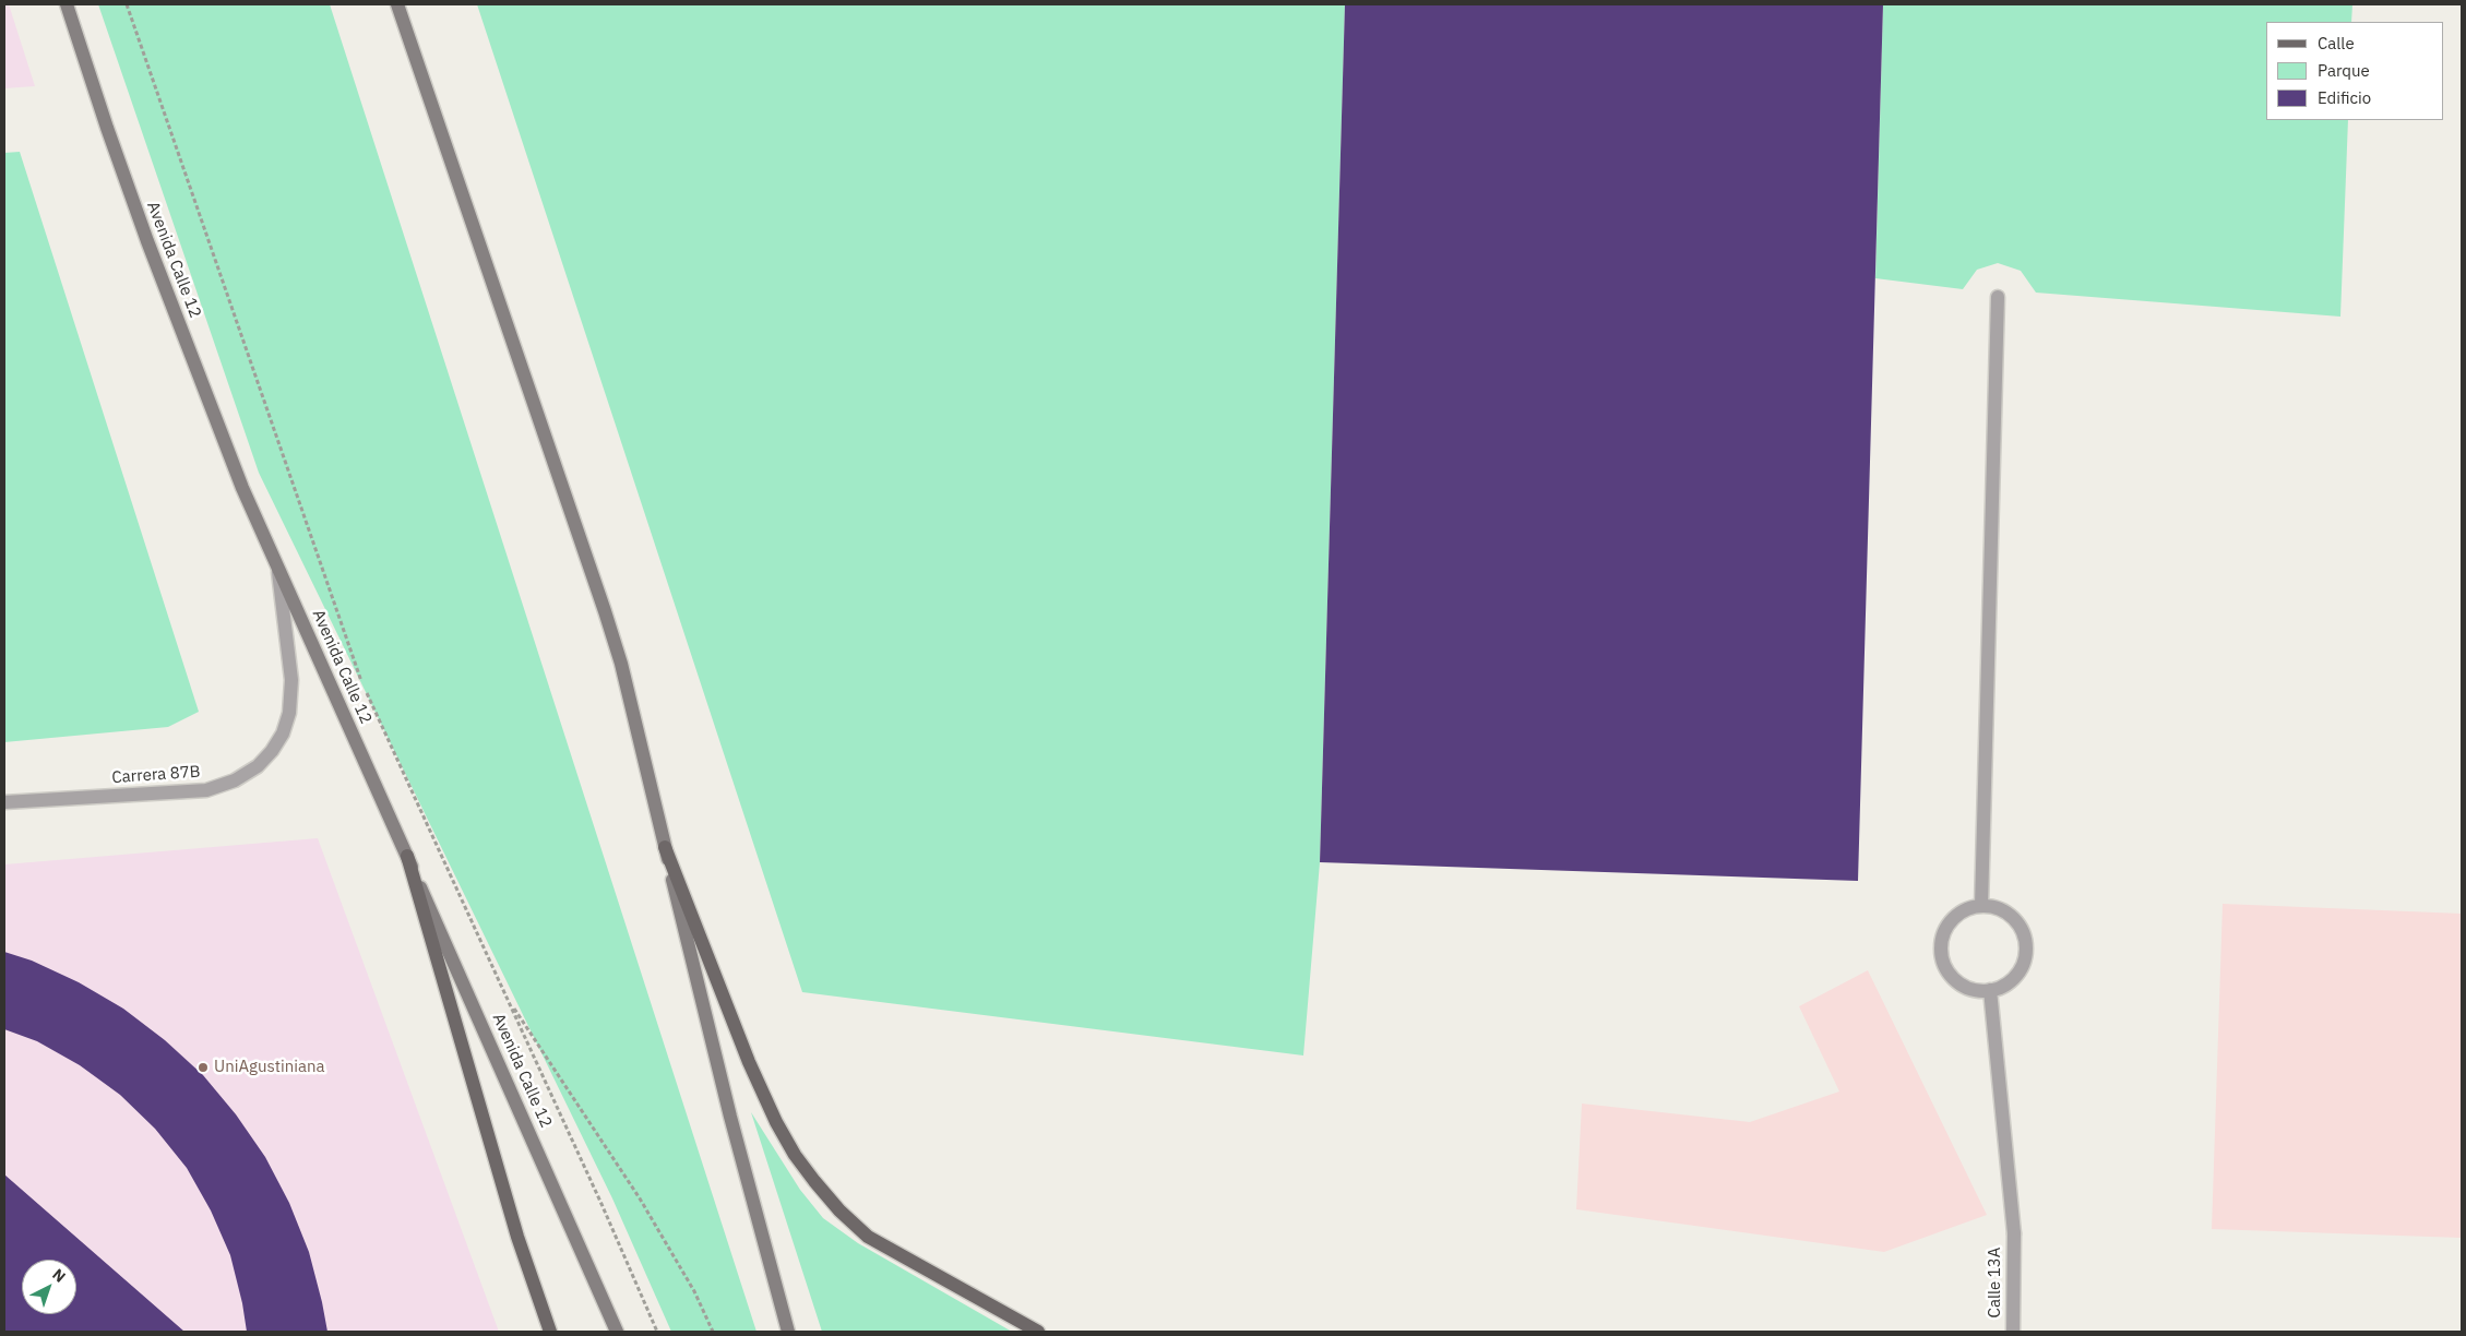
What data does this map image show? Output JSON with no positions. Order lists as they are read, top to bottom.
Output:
{
  "streets": {
    "main road": ["Avenida Calle 12"],
    "street": ["Carrera 87B", "Calle 13A"]
  },
  "crossings": [
    ["Avenida Calle 12", "Carrera 87B"]
  ],
  "places": ["UniAgustiniana"],
  "legend": ["Calle", "Parque", "Edificio"],
  "north": "top right"
}
